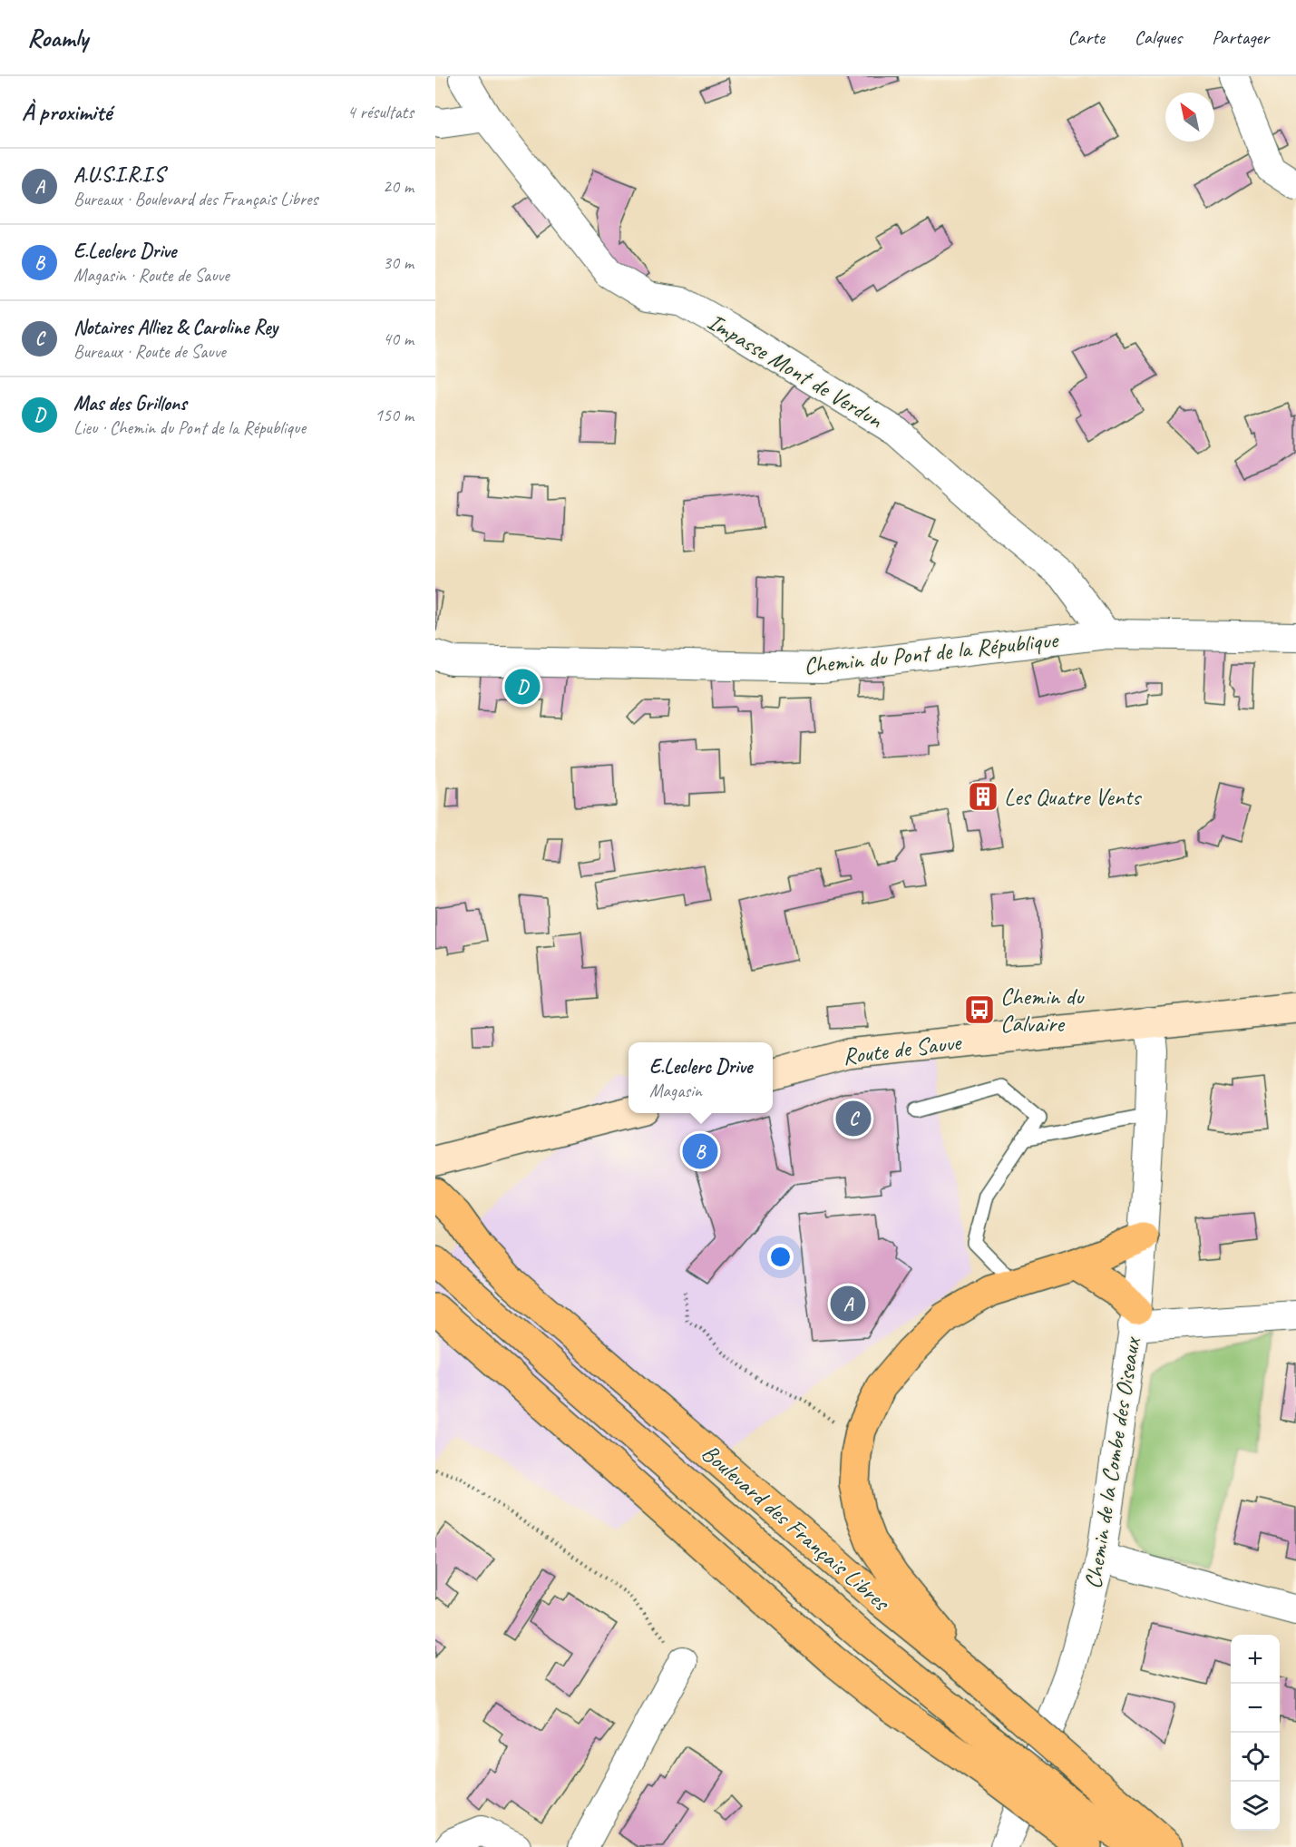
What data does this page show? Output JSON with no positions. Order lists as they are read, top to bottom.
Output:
{
  "streets": {
    "main road": ["Route de Sauve", "Boulevard des Français Libres"],
    "street": ["Impasse Mont de Verdun", "Chemin du Pont de la République", "Chemin de la Combe des Oiseaux"]
  },
  "crossings": [
    ["Impasse Mont de Verdun", "Chemin du Pont de la République"],
    ["Route de Sauve", "Chemin de la Combe des Oiseaux"]
  ],
  "places": {
    "building": ["Les Quatre Vents"],
    "bus stop": ["Chemin du Calvaire"]
  },
  "north": "top left",
  "page": {
    "header": "Roamly",
    "nav": ["Carte", "Calques", "Partager"],
    "heading": ["À proximité", "4 résultats"],
    "list": [
      {
        "mark": "A",
        "name": "A.U.S.I.R.I.S",
        "note": "Bureaux · Boulevard des Français Libres",
        "value": "20 m"
      },
      {
        "mark": "B",
        "name": "E.Leclerc Drive",
        "note": "Magasin · Route de Sauve",
        "value": "30 m"
      },
      {
        "mark": "C",
        "name": "Notaires Alliez & Caroline Rey",
        "note": "Bureaux · Route de Sauve",
        "value": "40 m"
      },
      {
        "mark": "D",
        "name": "Mas des Grillons",
        "note": "Lieu · Chemin du Pont de la République",
        "value": "150 m"
      }
    ],
    "pins": [
      "D",
      "C",
      "B",
      "A"
    ],
    "popup": ["E.Leclerc Drive", "Magasin"],
    "map_buttons": ["+", "−"]
  }
}
